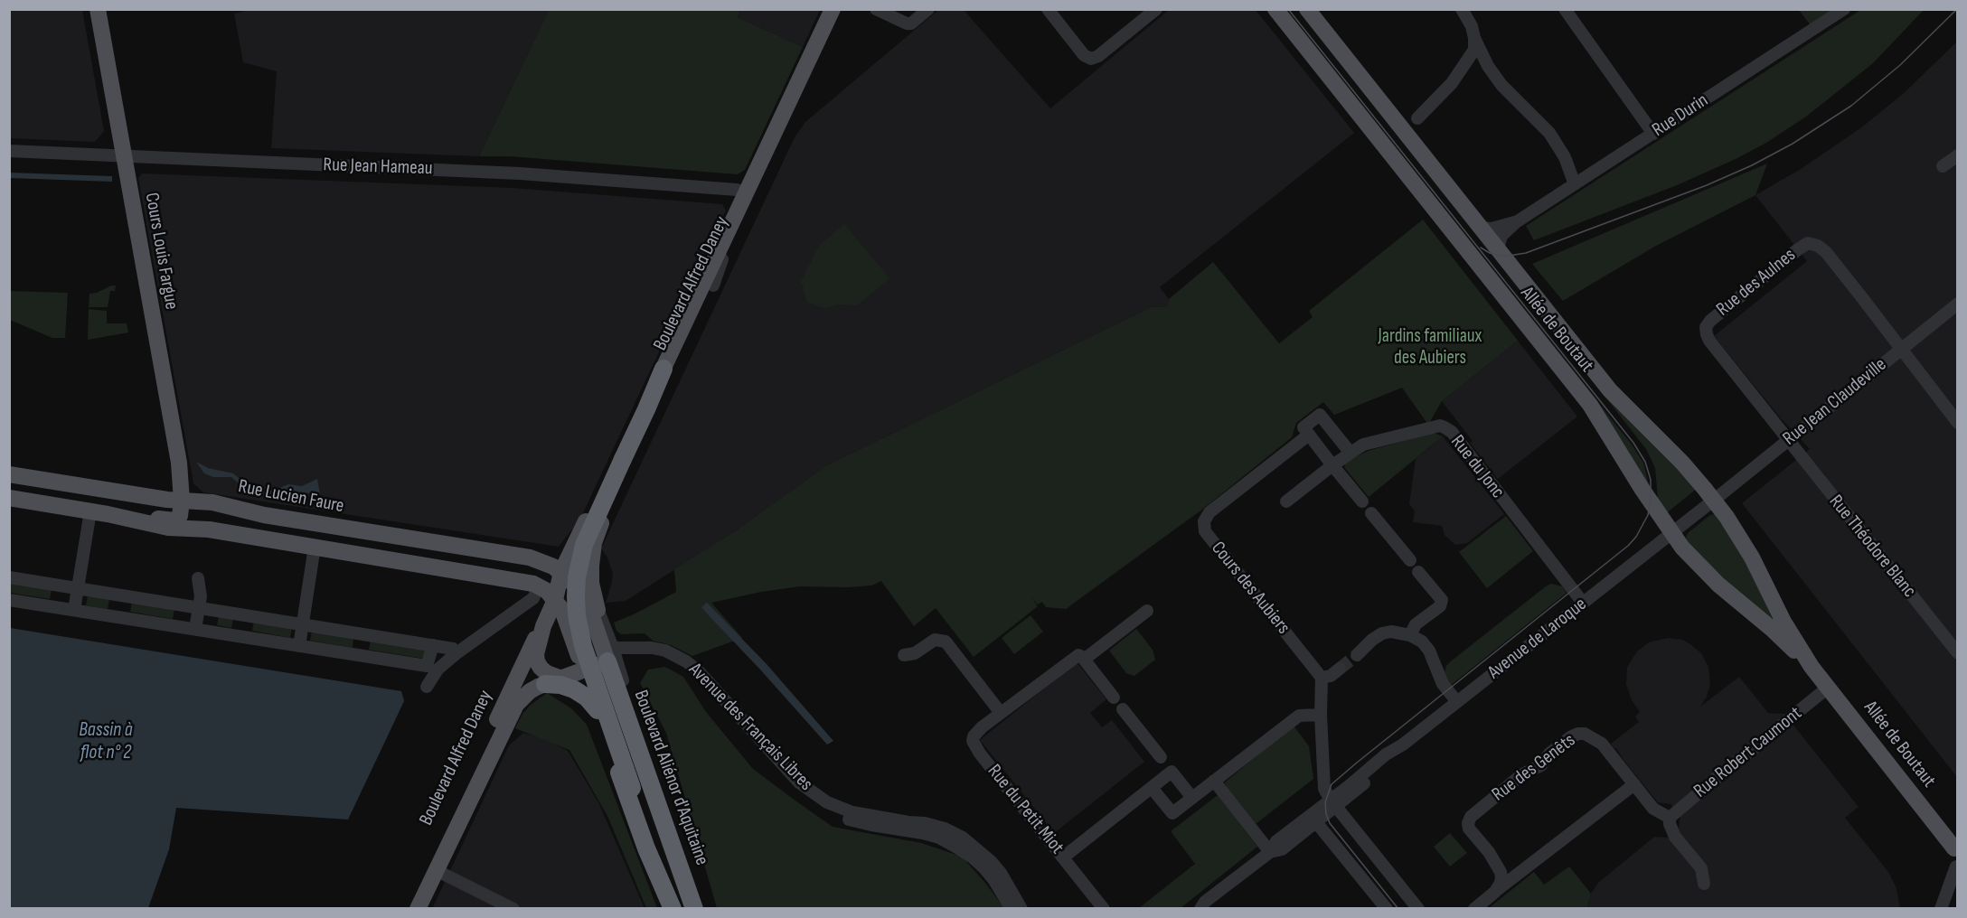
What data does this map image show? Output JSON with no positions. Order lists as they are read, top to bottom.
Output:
{
  "streets": {
    "highway": ["Boulevard Aliénor d'Aquitaine"],
    "main road": [
      "Cours Louis Fargue",
      "Boulevard Alfred Daney",
      "Allée de Boutaut",
      "Rue Lucien Faure"
    ],
    "street": [
      "Rue Durin",
      "Rue Jean Hameau",
      "Rue des Aulnes",
      "Rue Jean Claudeville",
      "Rue du Jonc",
      "Rue Théodore Blanc",
      "Cours des Aubiers",
      "Avenue de Laroque",
      "Avenue des Français Libres",
      "Rue Robert Caumont",
      "Rue des Genêts",
      "Rue du Petit Miot"
    ]
  },
  "crossings": [
    ["Rue Durin", "Allée de Boutaut"],
    ["Rue Jean Hameau", "Cours Louis Fargue"],
    ["Rue Jean Hameau", "Boulevard Alfred Daney"],
    ["Cours Louis Fargue", "Rue Lucien Faure"],
    ["Rue des Aulnes", "Rue Jean Claudeville"],
    ["Rue des Aulnes", "Rue Théodore Blanc"],
    ["Boulevard Alfred Daney", "Rue Lucien Faure"],
    ["Boulevard Alfred Daney", "Avenue des Français Libres"],
    ["Boulevard Alfred Daney", "Boulevard Aliénor d'Aquitaine"],
    ["Allée de Boutaut", "Rue Jean Claudeville"],
    ["Allée de Boutaut", "Avenue de Laroque"],
    ["Allée de Boutaut", "Rue Robert Caumont"],
    ["Rue Jean Claudeville", "Rue Théodore Blanc"],
    ["Rue Jean Claudeville", "Avenue de Laroque"],
    ["Rue du Jonc", "Avenue de Laroque"],
    ["Rue Lucien Faure", "Avenue des Français Libres"],
    ["Rue Lucien Faure", "Boulevard Aliénor d'Aquitaine"],
    ["Avenue des Français Libres", "Boulevard Aliénor d'Aquitaine"],
    ["Rue Robert Caumont", "Rue des Genêts"]
  ],
  "water": ["Bassin à flot n° 2"],
  "parks": ["Jardins familiaux des Aubiers"]
}
